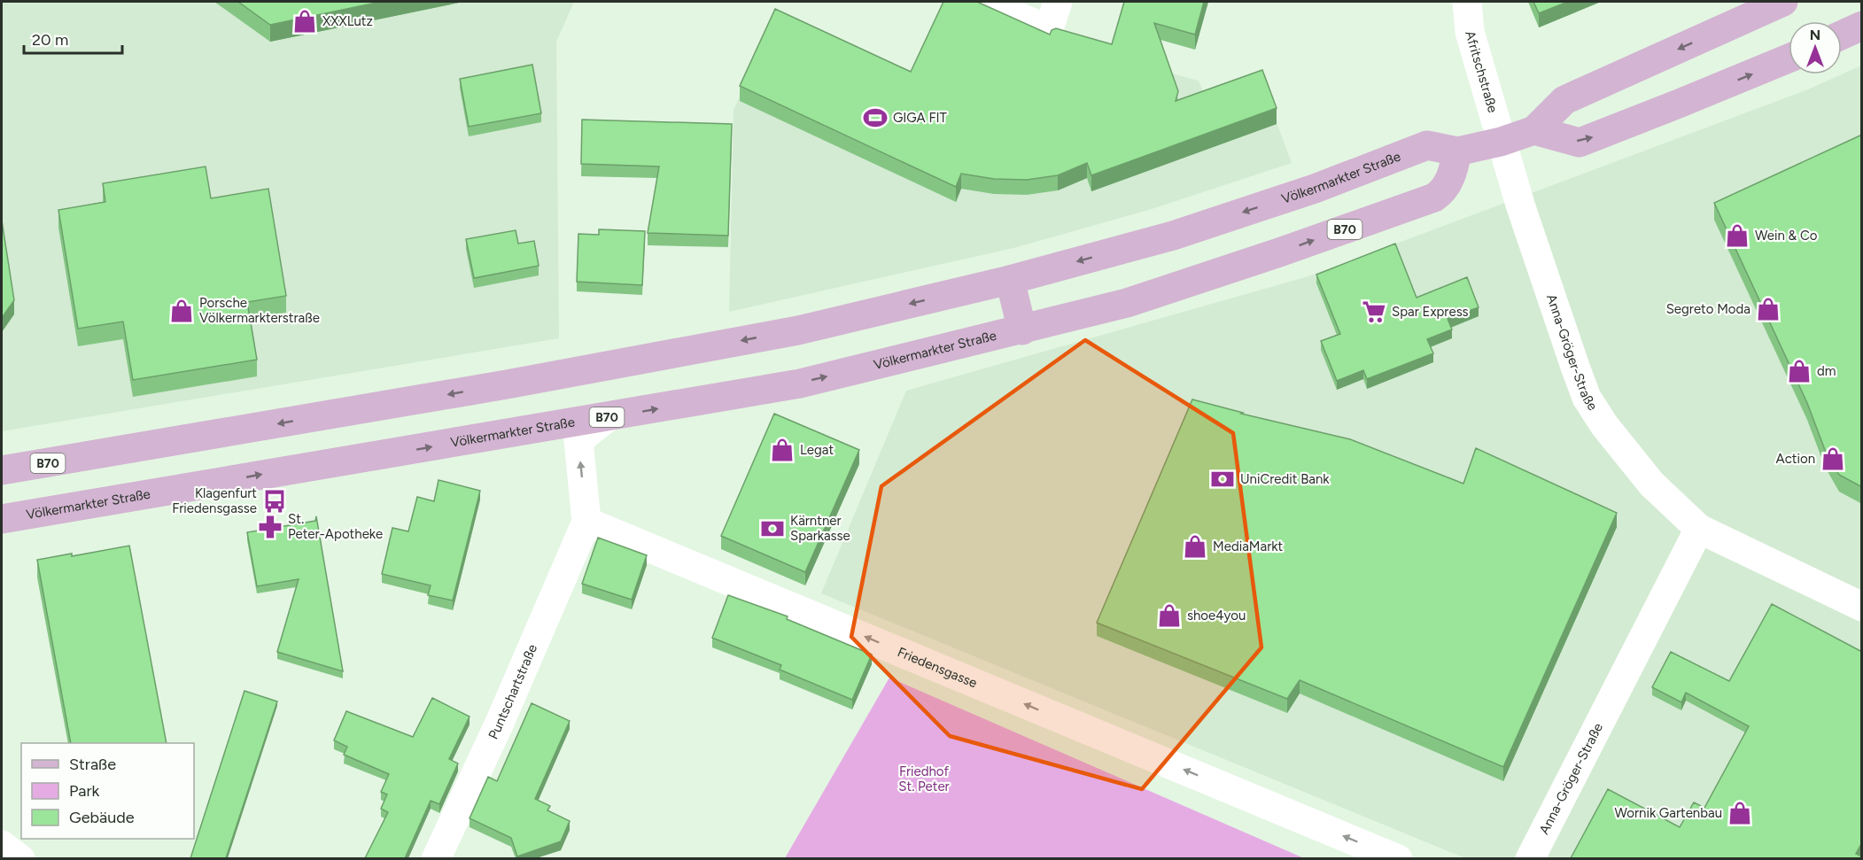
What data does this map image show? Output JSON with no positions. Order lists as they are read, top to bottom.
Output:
{
  "streets": {
    "main road": ["Völkermarkter Straße", "B70"],
    "street": [
      "Afritschstraße",
      "Anna-Gröger-Straße",
      "Friedensgasse",
      "Puntschartstraße"
    ]
  },
  "crossings": [
    ["Afritschstraße", "Völkermarkter Straße"],
    ["Afritschstraße", "Anna-Gröger-Straße"],
    ["Völkermarkter Straße", "Anna-Gröger-Straße"],
    ["Friedensgasse", "Puntschartstraße"]
  ],
  "one_way": ["Friedensgasse"],
  "parks": ["Friedhof St. Peter"],
  "places": {
    "shop": [
      "XXXLutz",
      "Wein & Co",
      "Segreto Moda",
      "Porsche Völkermarkterstraße",
      "dm",
      "Legat",
      "Action",
      "MediaMarkt",
      "shoe4you",
      "Wornik Gartenbau"
    ],
    "sports": ["GIGA FIT"],
    "supermarket": ["Spar Express"],
    "bank": ["UniCredit Bank", "Kärntner Sparkasse"],
    "bus stop": ["Klagenfurt Friedensgasse"],
    "pharmacy": ["St. Peter-Apotheke"]
  },
  "legend": ["Straße", "Park", "Gebäude"],
  "scale_bar": "20 m",
  "north": "top"
}
